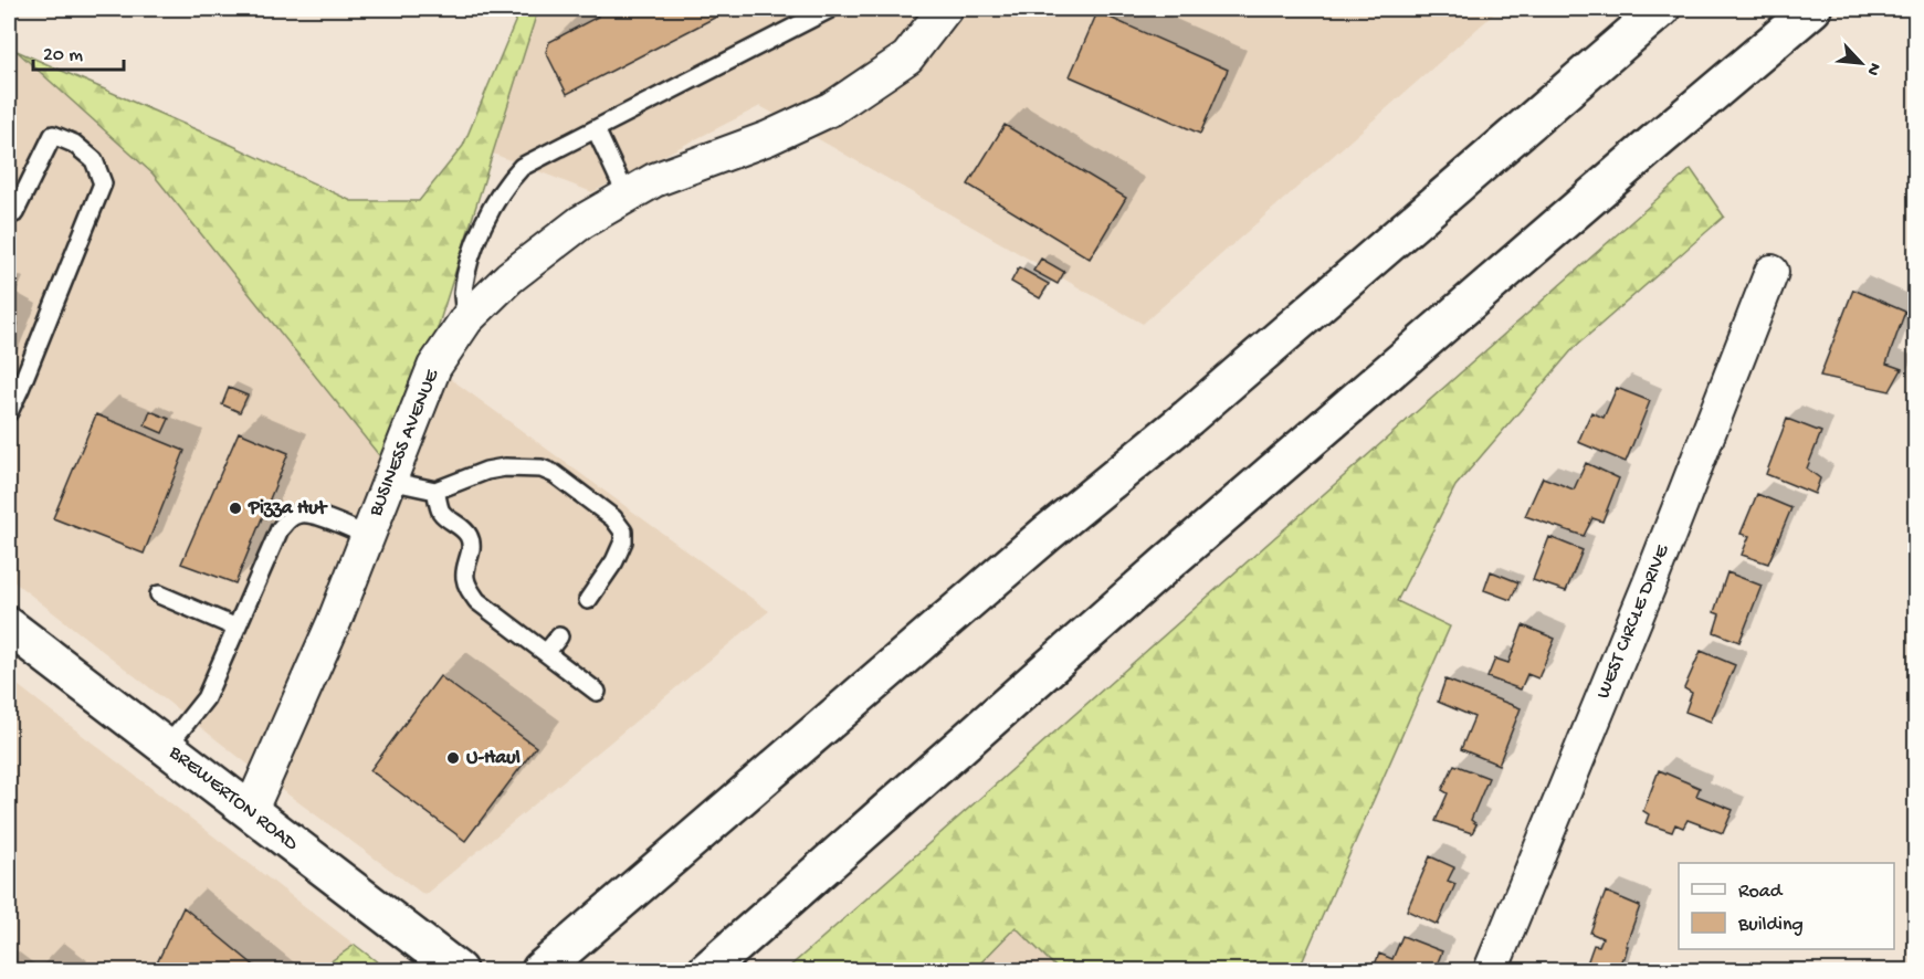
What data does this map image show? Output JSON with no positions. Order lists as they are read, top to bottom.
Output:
{
  "streets": {
    "main road": ["BREWERTON ROAD"],
    "street": ["BUSINESS AVENUE", "WEST CIRCLE DRIVE"]
  },
  "crossings": [
    ["BUSINESS AVENUE", "BREWERTON ROAD"]
  ],
  "places": ["Pizza Hut", "U-Haul"],
  "legend": ["Road", "Building"],
  "scale_bar": "20 m",
  "north": "bottom right"
}
